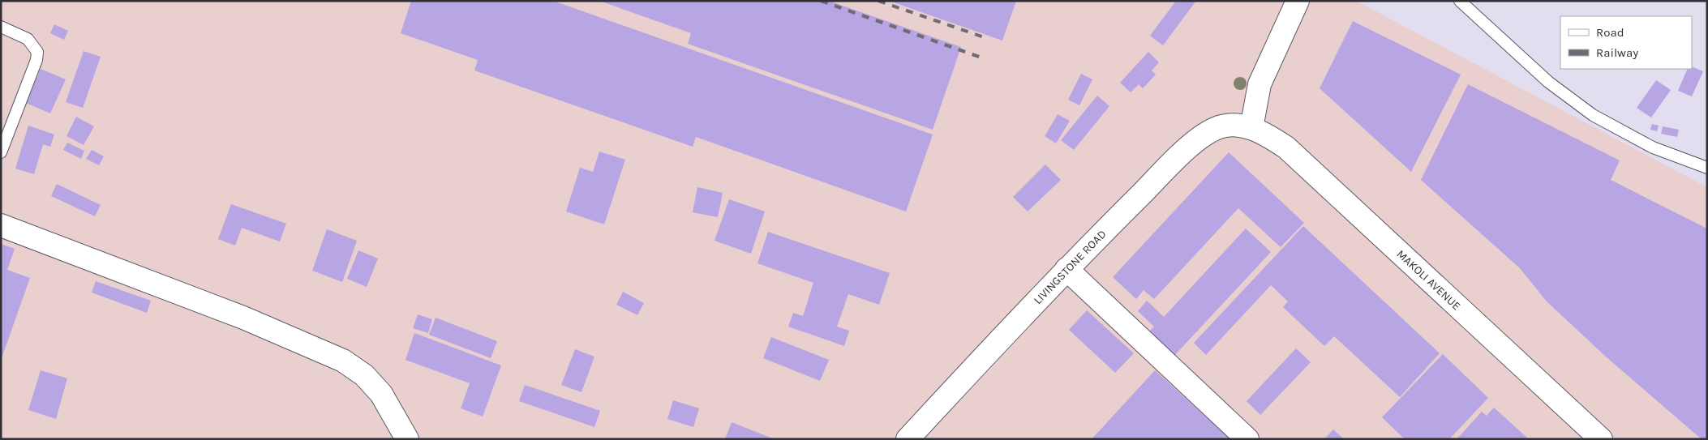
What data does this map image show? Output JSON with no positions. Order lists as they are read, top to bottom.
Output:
{
  "streets": {
    "street": ["LIVINGSTONE ROAD", "MAKOLI AVENUE"]
  },
  "crossings": [
    ["LIVINGSTONE ROAD", "MAKOLI AVENUE"]
  ],
  "legend": ["Road", "Railway"]
}
